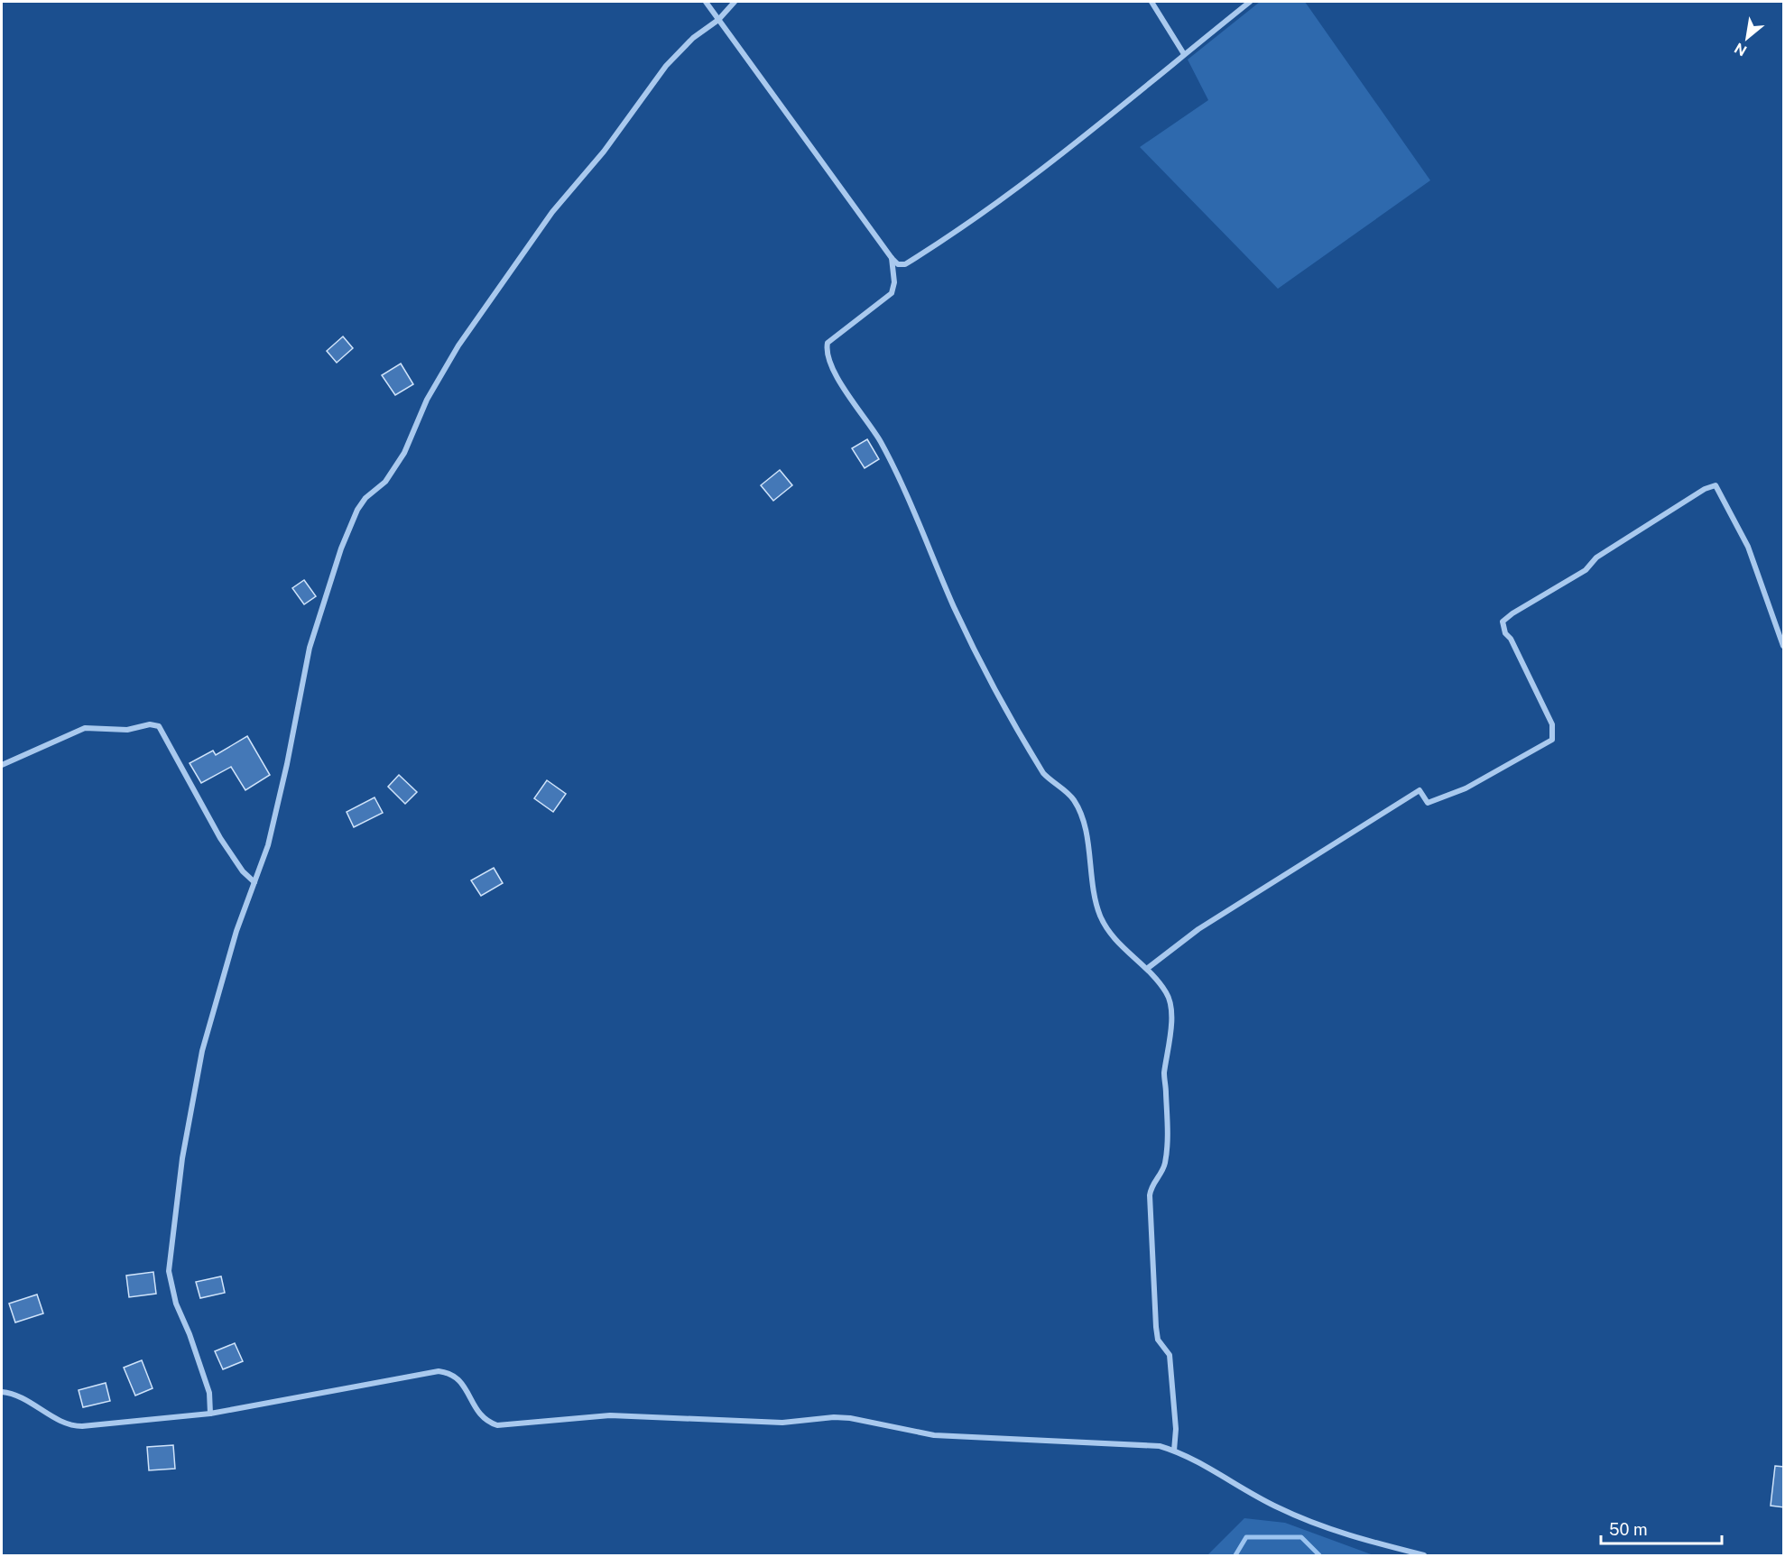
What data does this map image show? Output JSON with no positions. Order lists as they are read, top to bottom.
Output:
{
  "scale_bar": "50 m",
  "north": "bottom left"
}
